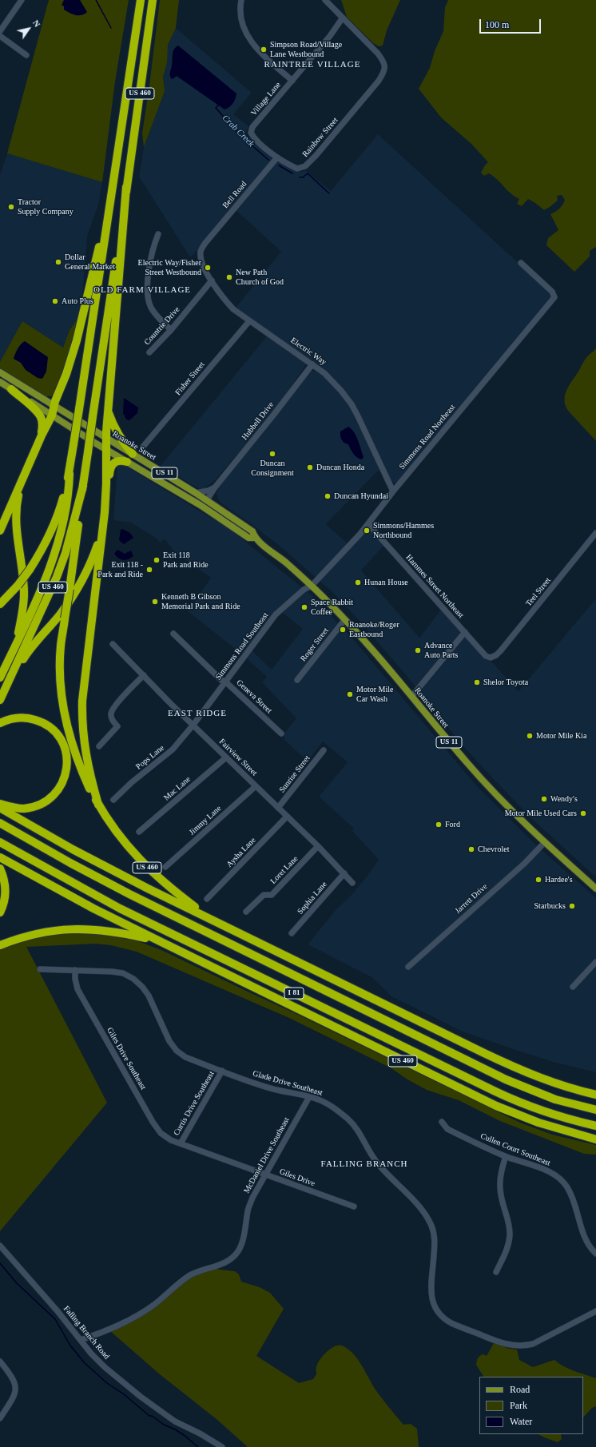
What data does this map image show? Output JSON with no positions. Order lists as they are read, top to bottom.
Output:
{
  "streets": {
    "highway": ["US 460", "I 81"],
    "main road": ["Roanoke Street", "US 11"],
    "street": [
      "Village Lane",
      "Rainbow Street",
      "Bell Road",
      "Countrie Drive",
      "Electric Way",
      "Fisher Street",
      "Hubbell Drive",
      "Simmons Road Northeast",
      "Hammes Street Northeast",
      "Teel Street",
      "Roger Street",
      "Simmons Road Southeast",
      "Geneva Street",
      "Pops Lane",
      "Fairview Street",
      "Sunrise Street",
      "Mac Lane",
      "Jimmy Lane",
      "Aysha Lane",
      "Loret Lane",
      "Sophia Lane",
      "Jarrett Drive",
      "Giles Drive Southeast",
      "Glade Drive Southeast",
      "Curtis Drive Southeast",
      "Cullen Court Southeast",
      "McDaniel Drive Southeast",
      "Giles Drive",
      "Falling Branch Road"
    ]
  },
  "crossings": [
    ["Village Lane", "Rainbow Street"],
    ["Rainbow Street", "Bell Road"],
    ["Bell Road", "Electric Way"],
    ["Countrie Drive", "Electric Way"],
    ["Electric Way", "Fisher Street"],
    ["Electric Way", "Hubbell Drive"],
    ["Electric Way", "Simmons Road Northeast"],
    ["Hubbell Drive", "Roanoke Street"],
    ["Simmons Road Northeast", "Roanoke Street"],
    ["Simmons Road Northeast", "Hammes Street Northeast"],
    ["Simmons Road Northeast", "Simmons Road Southeast"],
    ["Roanoke Street", "Roger Street"],
    ["Roanoke Street", "Simmons Road Southeast"],
    ["Roanoke Street", "Jarrett Drive"],
    ["Hammes Street Northeast", "Teel Street"],
    ["Simmons Road Southeast", "Geneva Street"],
    ["Simmons Road Southeast", "Pops Lane"],
    ["Simmons Road Southeast", "Fairview Street"],
    ["Pops Lane", "Fairview Street"],
    ["Fairview Street", "Sunrise Street"],
    ["Fairview Street", "Mac Lane"],
    ["Fairview Street", "Jimmy Lane"],
    ["Fairview Street", "Aysha Lane"],
    ["Fairview Street", "Loret Lane"],
    ["Fairview Street", "Sophia Lane"],
    ["Giles Drive Southeast", "Glade Drive Southeast"],
    ["Giles Drive Southeast", "Curtis Drive Southeast"],
    ["Giles Drive Southeast", "Giles Drive"],
    ["Glade Drive Southeast", "Curtis Drive Southeast"],
    ["Glade Drive Southeast", "McDaniel Drive Southeast"],
    ["Curtis Drive Southeast", "Giles Drive"],
    ["McDaniel Drive Southeast", "Giles Drive"],
    ["McDaniel Drive Southeast", "Falling Branch Road"]
  ],
  "districts": [
    "RAINTREE VILLAGE",
    "OLD FARM VILLAGE",
    "EAST RIDGE",
    "FALLING BRANCH"
  ],
  "water": ["Crab Creek"],
  "places": [
    "Simpson Road/Village Lane Westbound",
    "Tractor Supply Company",
    "Dollar General Market",
    "Electric Way/Fisher Street Westbound",
    "New Path Church of God",
    "Auto Plus",
    "Duncan Consignment",
    "Duncan Honda",
    "Duncan Hyundai",
    "Simmons/Hammes Northbound",
    "Exit 118 Park and Ride",
    "Exit 118 - Park and Ride",
    "Hunan House",
    "Kenneth B Gibson Memorial Park and Ride",
    "Space Rabbit Coffee",
    "Roanoke/Roger Eastbound",
    "Advance Auto Parts",
    "Shelor Toyota",
    "Motor Mile Car Wash",
    "Motor Mile Kia",
    "Wendy's",
    "Motor Mile Used Cars",
    "Ford",
    "Chevrolet",
    "Hardee's",
    "Starbucks"
  ],
  "legend": ["Road", "Park", "Water"],
  "scale_bar": "100 m",
  "north": "top right"
}
